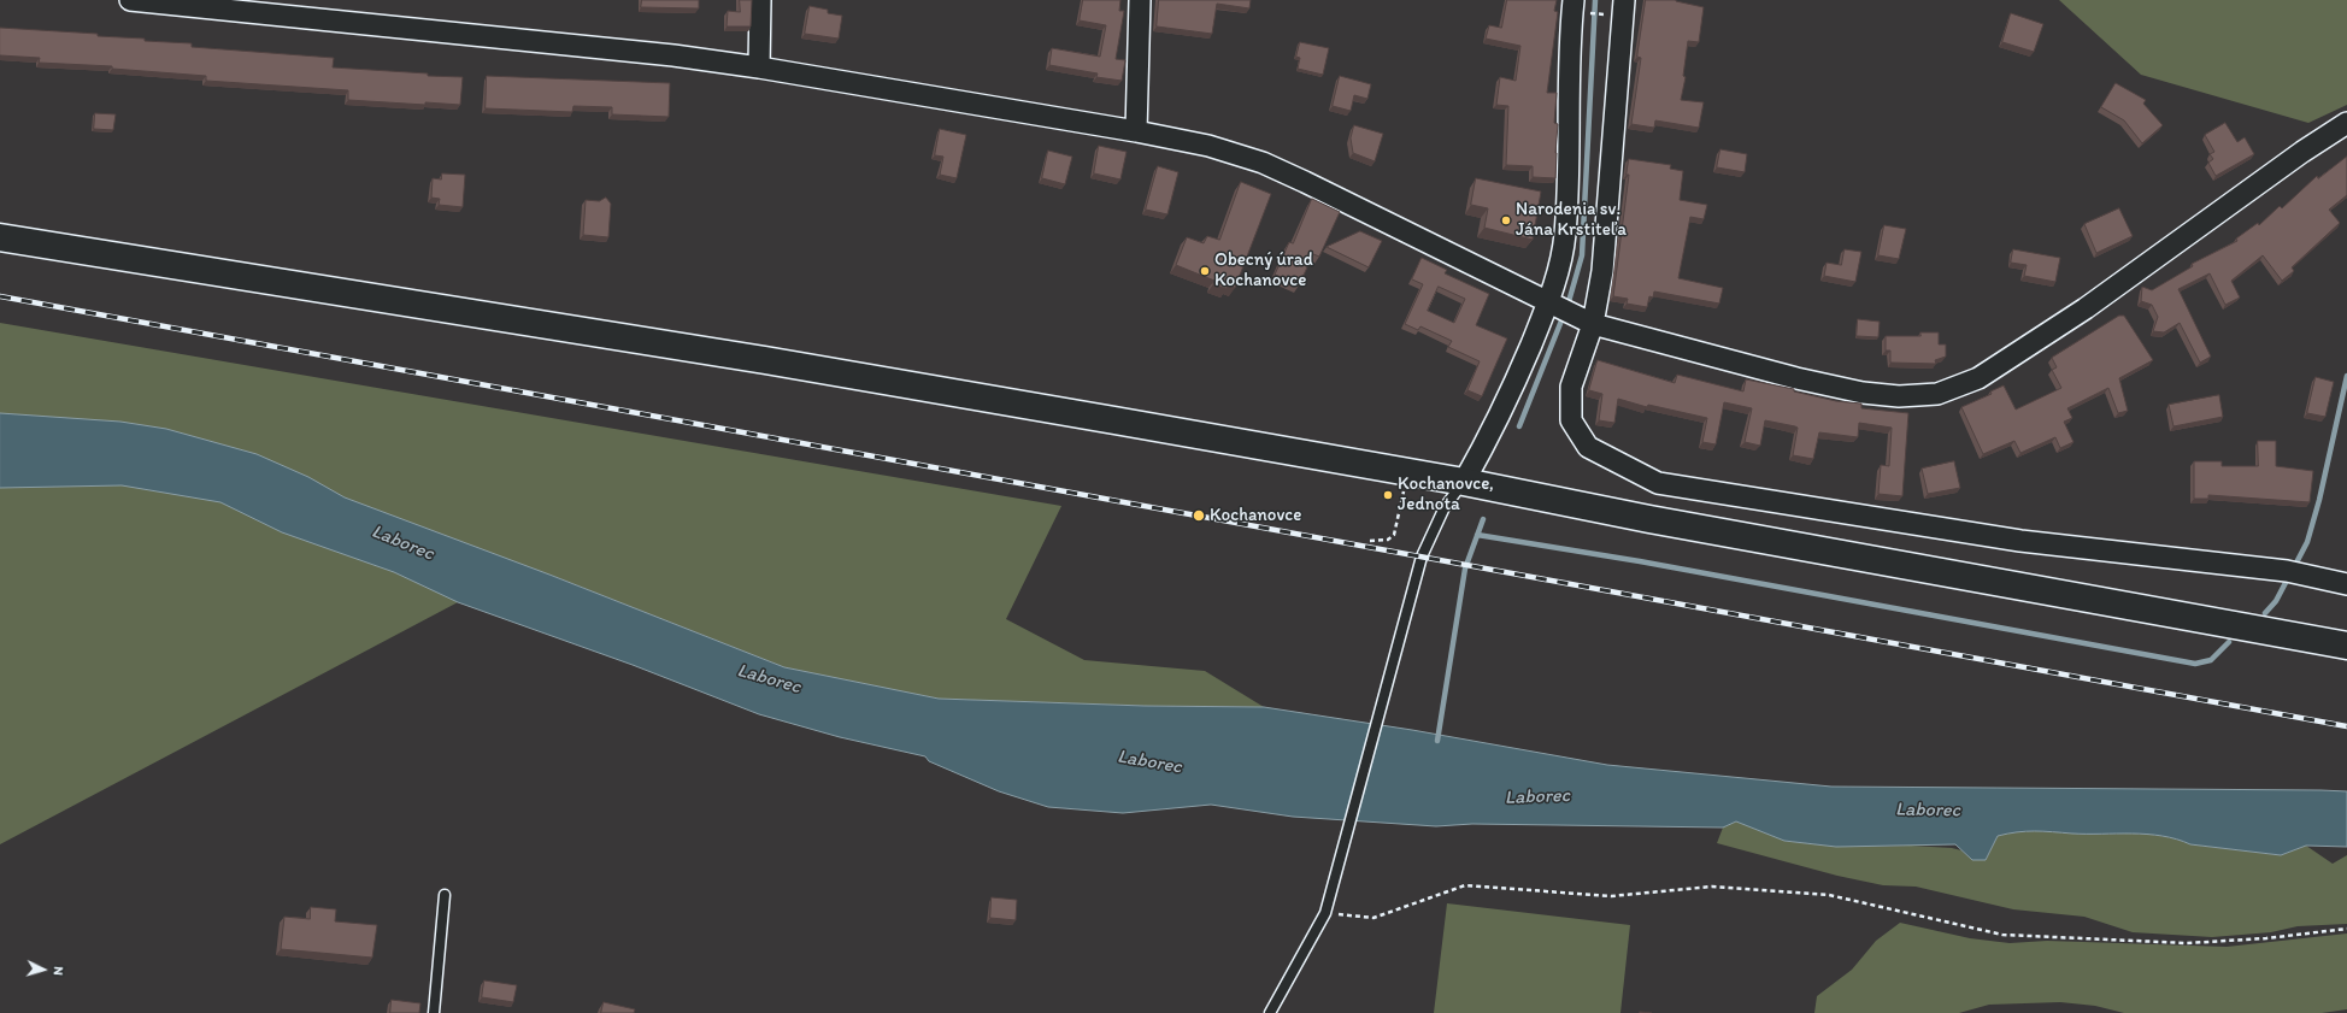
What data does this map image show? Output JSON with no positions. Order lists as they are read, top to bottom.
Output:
{
  "water": ["Laborec"],
  "places": [
    "Narodenia sv. Jána Krstiteľa",
    "Obecný úrad Kochanovce",
    "Kochanovce, Jednota",
    "Kochanovce"
  ],
  "north": "right"
}
